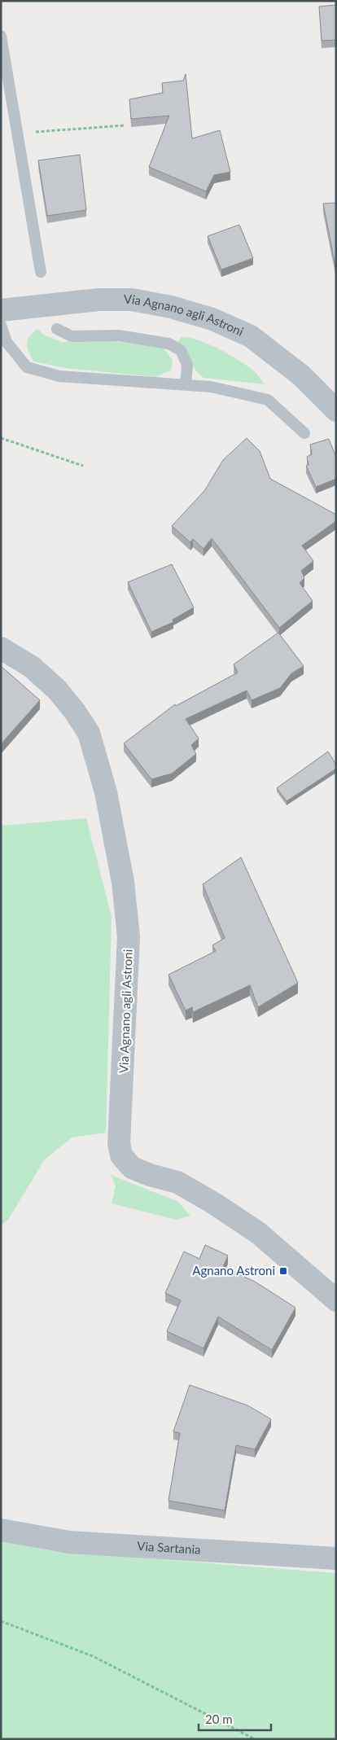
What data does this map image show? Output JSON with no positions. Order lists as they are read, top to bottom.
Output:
{
  "streets": {
    "street": ["Via Agnano agli Astroni", "Via Sartania"]
  },
  "places": {
    "transit": ["Agnano Astroni"]
  },
  "scale_bar": "20 m"
}
